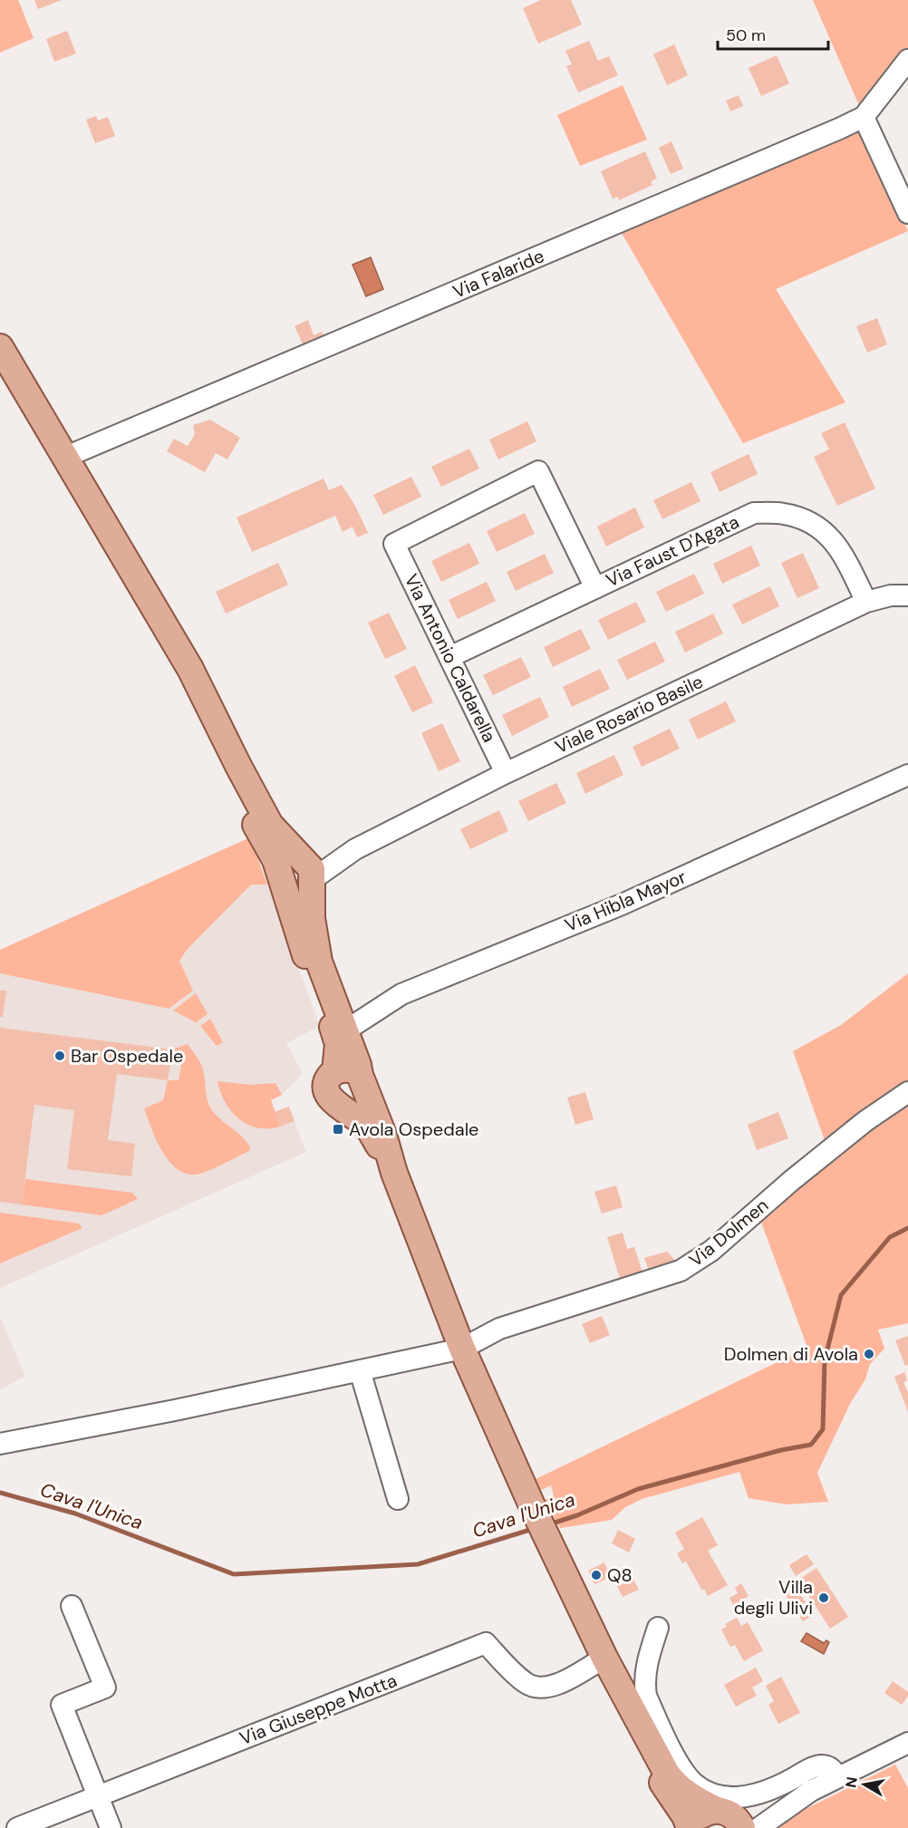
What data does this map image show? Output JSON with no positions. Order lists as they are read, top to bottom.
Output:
{
  "streets": {
    "street": [
      "Via Falaride",
      "Via Faust D'Agata",
      "Via Antonio Caldarella",
      "Viale Rosario Basile",
      "Via Hibla Mayor",
      "Via Dolmen",
      "Via Giuseppe Motta"
    ]
  },
  "crossings": [
    ["Via Faust D'Agata", "Via Antonio Caldarella"],
    ["Via Faust D'Agata", "Viale Rosario Basile"],
    ["Via Antonio Caldarella", "Viale Rosario Basile"]
  ],
  "water": ["Cava l'Unica"],
  "places": {
    "other": [
      "Bar Ospedale",
      "Dolmen di Avola",
      "Q8",
      "Villa degli Ulivi"
    ],
    "transit": ["Avola Ospedale"]
  },
  "scale_bar": "50 m",
  "north": "left"
}
